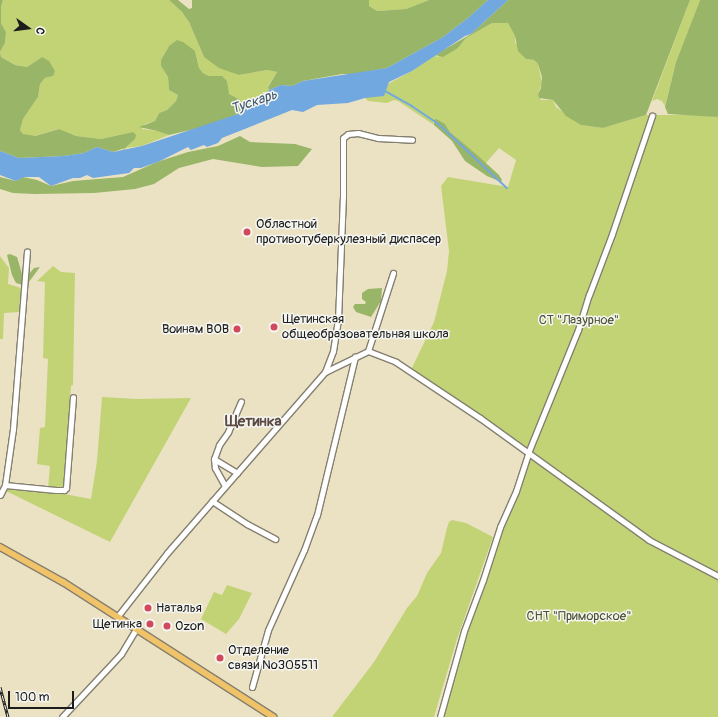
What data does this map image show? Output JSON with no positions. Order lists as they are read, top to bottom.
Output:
{
  "districts": ["Щетинка"],
  "water": ["Тускарь"],
  "parks": ["СТ \"Лазурное\"", "СНТ \"Приморское\""],
  "places": [
    "Областной противотуберкулезный диспасер",
    "Щетинская общеобразовательная школа",
    "Воинам ВОВ",
    "Наталья",
    "Щетинка",
    "Ozon",
    "Отделение связи №305511"
  ],
  "scale_bar": "100 m",
  "north": "right"
}
